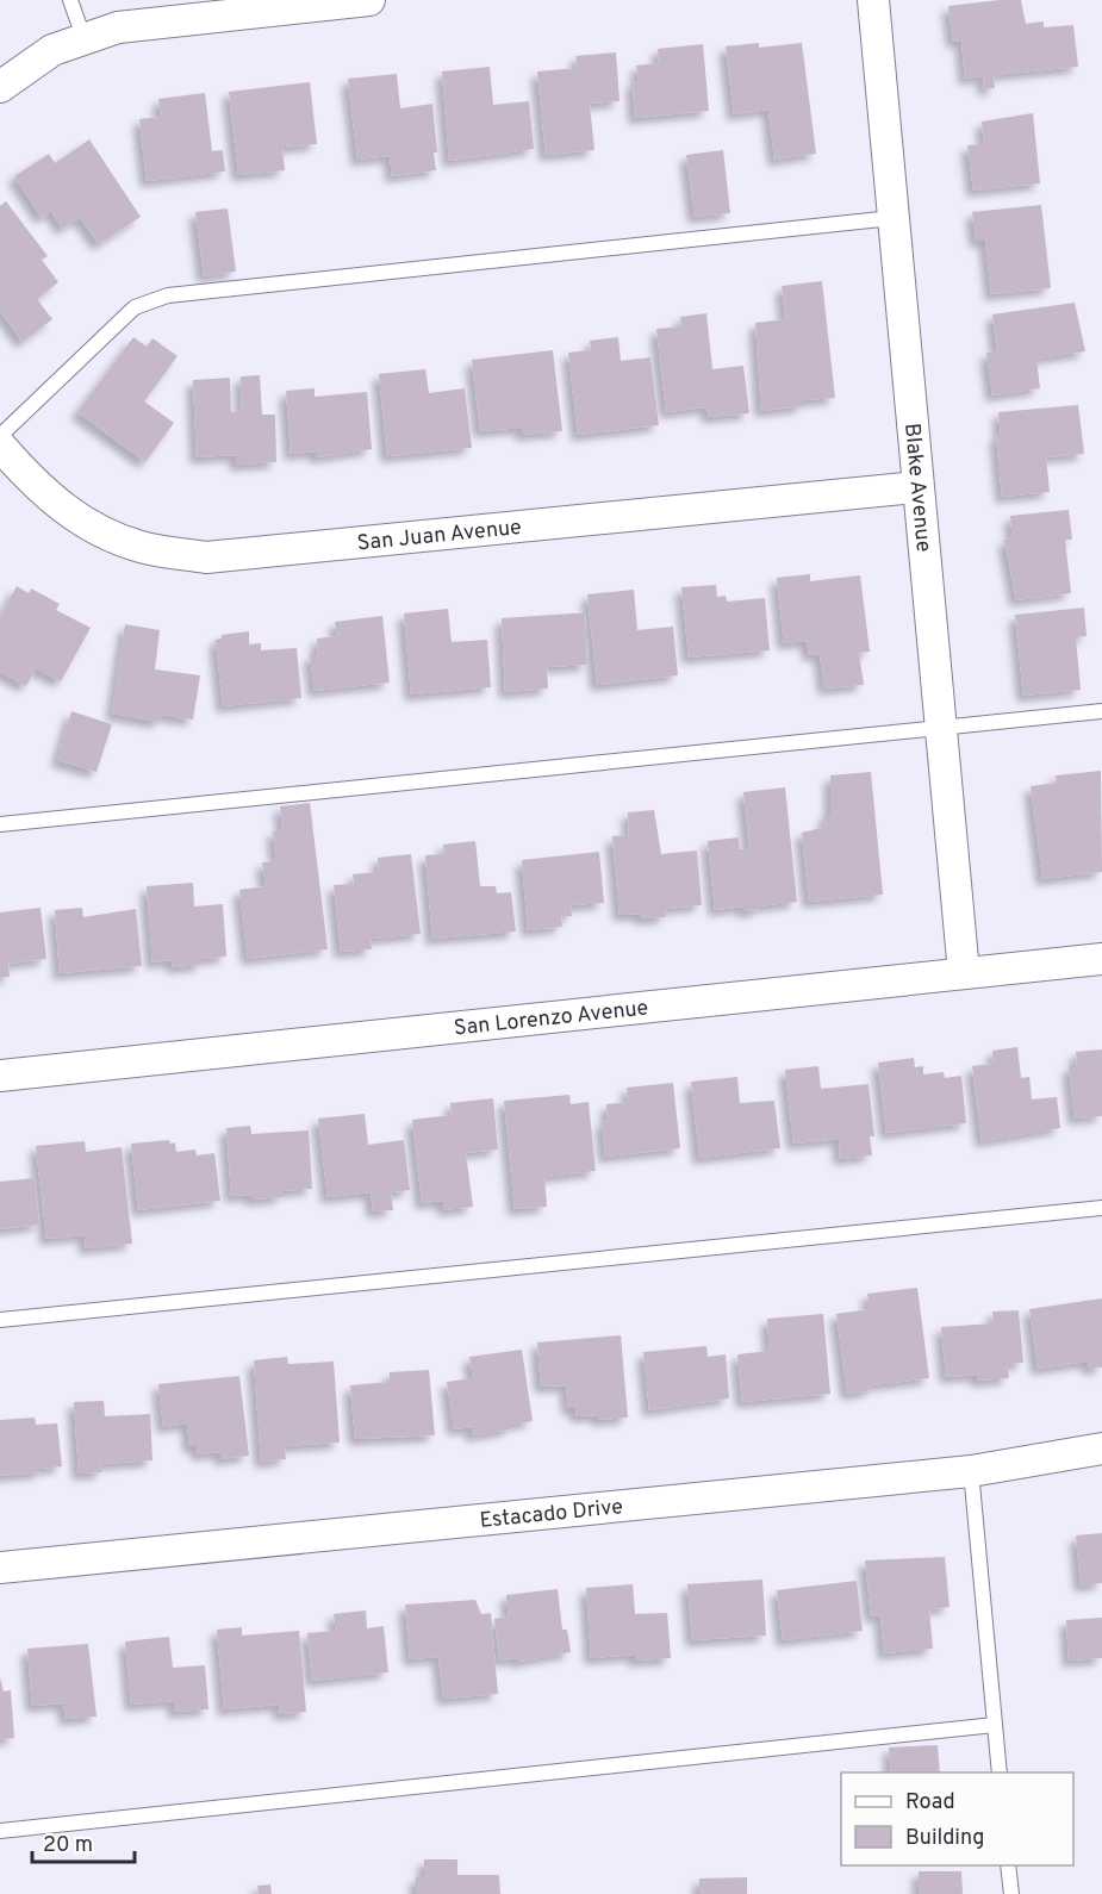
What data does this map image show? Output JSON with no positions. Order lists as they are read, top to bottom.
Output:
{
  "streets": {
    "street": [
      "Blake Avenue",
      "San Juan Avenue",
      "San Lorenzo Avenue",
      "Estacado Drive"
    ]
  },
  "crossings": [
    ["Blake Avenue", "San Juan Avenue"],
    ["Blake Avenue", "San Lorenzo Avenue"]
  ],
  "legend": ["Road", "Building"],
  "scale_bar": "20 m"
}
